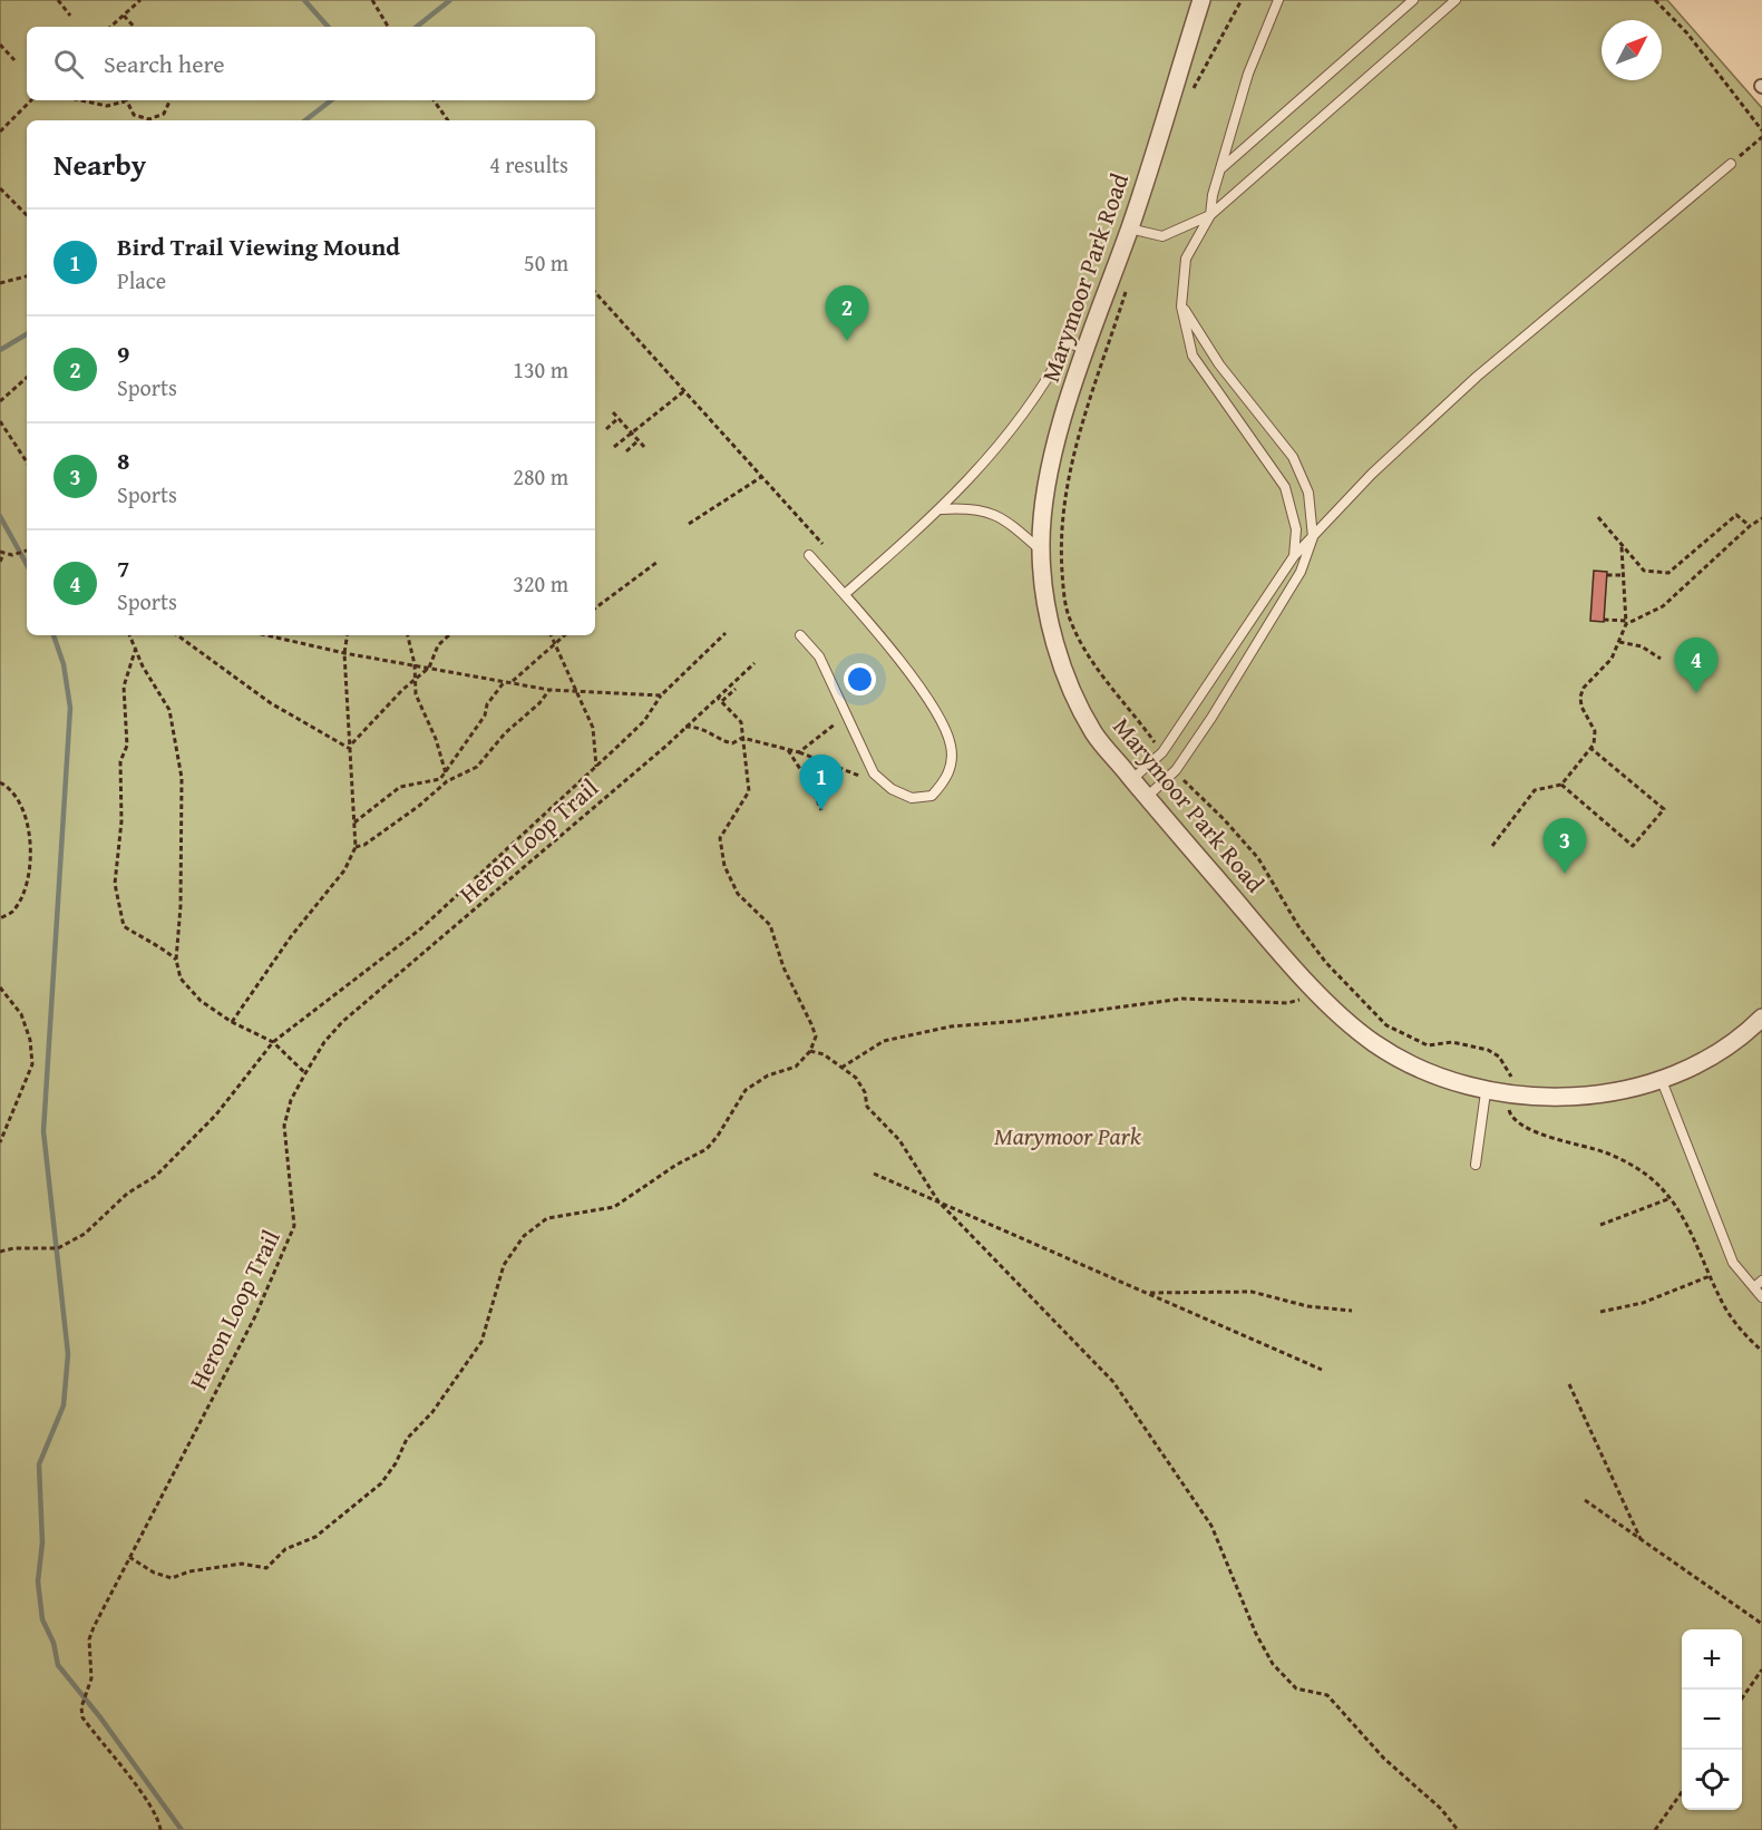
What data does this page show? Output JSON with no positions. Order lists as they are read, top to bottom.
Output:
{
  "streets": {
    "street": ["Marymoor Park Road"],
    "path": ["Heron Loop Trail"]
  },
  "parks": ["Marymoor Park"],
  "north": "top right",
  "page": {
    "search": "Search here",
    "heading": ["Nearby", "4 results"],
    "list": [
      {
        "mark": "1",
        "name": "Bird Trail Viewing Mound",
        "note": "Place",
        "value": "50 m"
      },
      {
        "mark": "2",
        "name": "9",
        "note": "Sports",
        "value": "130 m"
      },
      {
        "mark": "3",
        "name": "8",
        "note": "Sports",
        "value": "280 m"
      },
      {
        "mark": "4",
        "name": "7",
        "note": "Sports",
        "value": "320 m"
      }
    ],
    "pins": [
      "2",
      "4",
      "1",
      "3"
    ],
    "map_buttons": ["+", "−"]
  }
}
